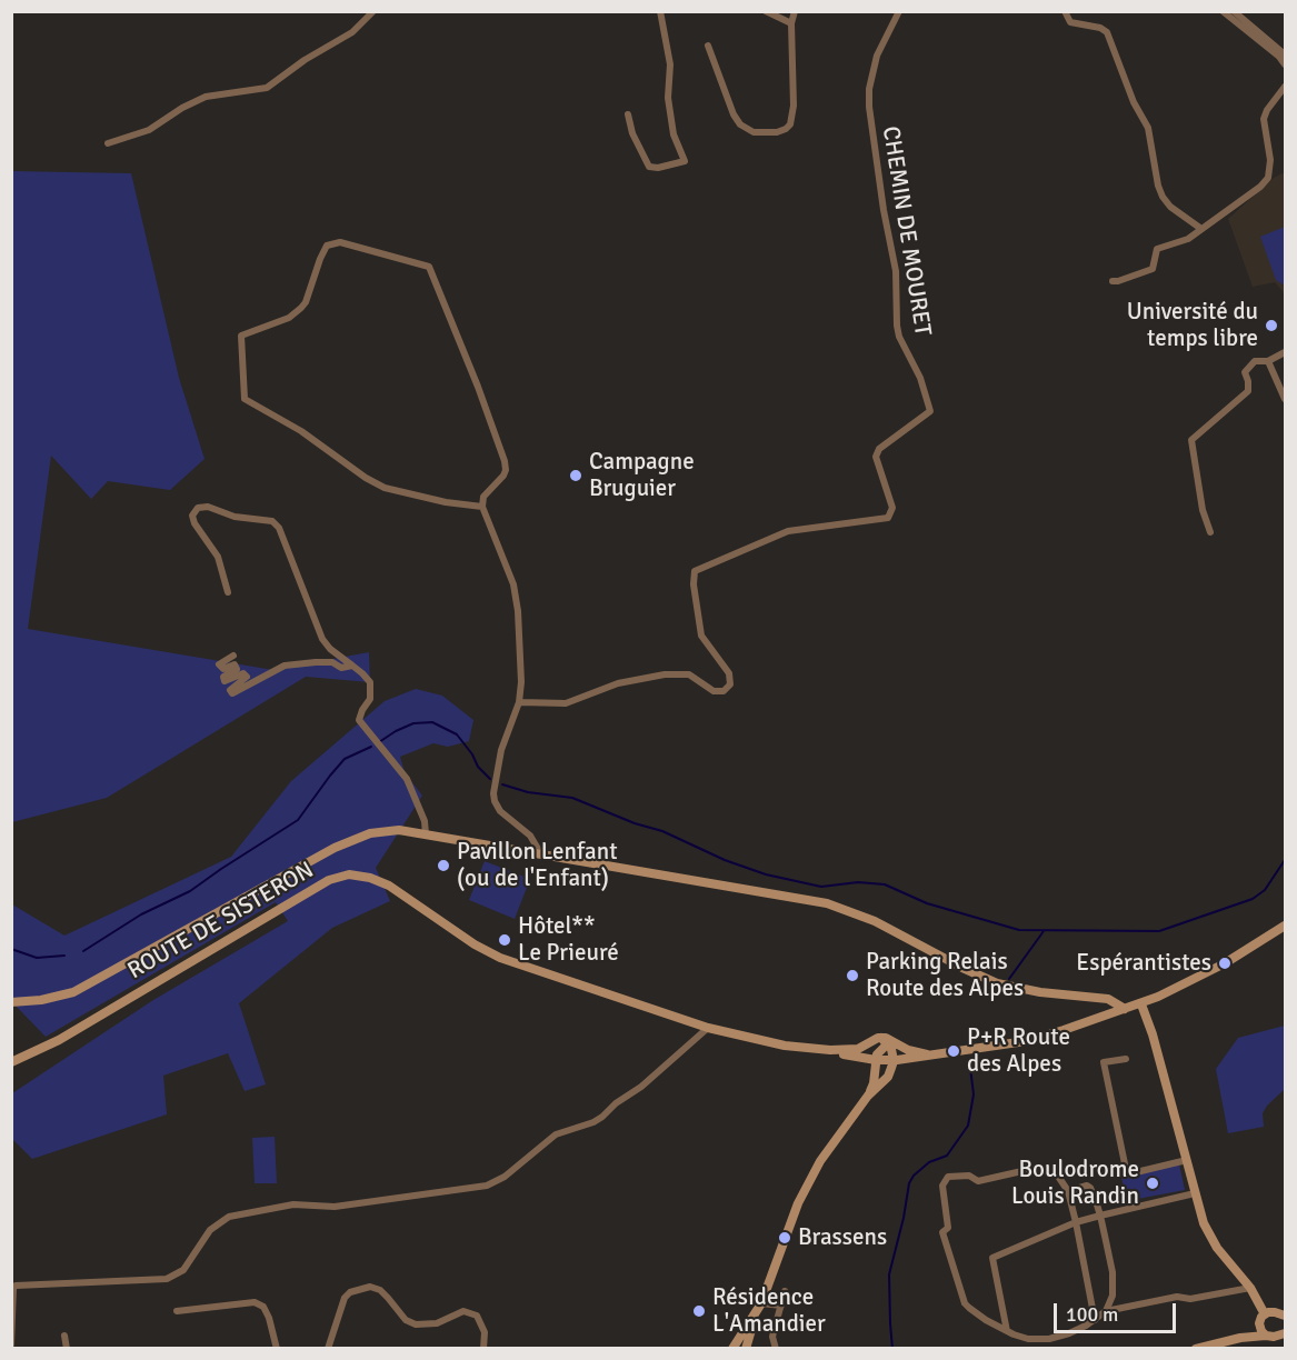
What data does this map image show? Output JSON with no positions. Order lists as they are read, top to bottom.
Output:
{
  "streets": {
    "street": ["CHEMIN DE MOURET", "ROUTE DE SISTERON"]
  },
  "places": [
    "Université du temps libre",
    "Campagne Bruguier",
    "Pavillon Lenfant (ou de l'Enfant)",
    "Hôtel** Le Prieuré",
    "Espérantistes",
    "Parking Relais Route des Alpes",
    "P+R Route des Alpes",
    "Boulodrome Louis Randin",
    "Brassens",
    "Résidence L'Amandier"
  ],
  "scale_bar": "100 m"
}
